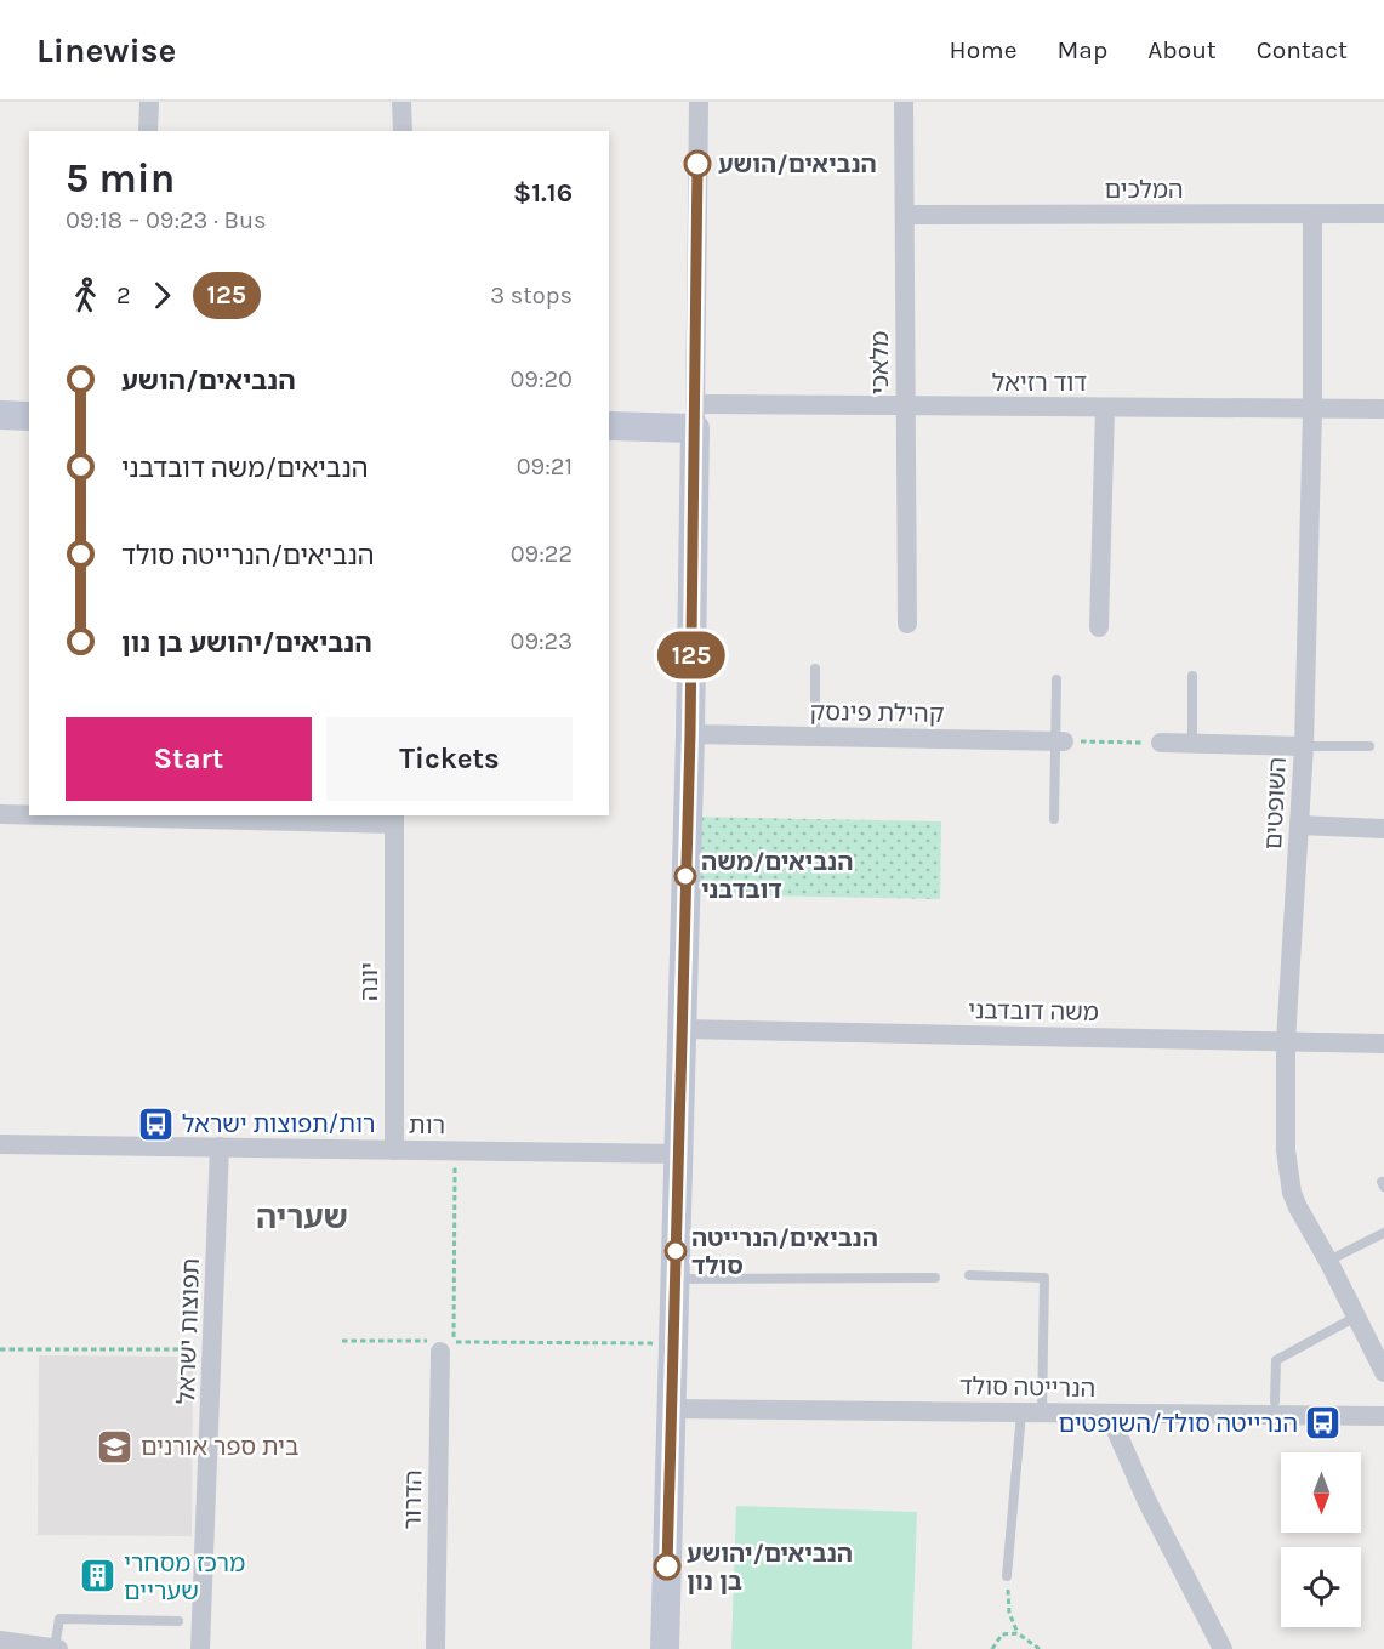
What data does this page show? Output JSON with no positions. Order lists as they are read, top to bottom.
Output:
{
  "streets": {
    "street": [
      "המלכים",
      "מלאכי",
      "דוד רזיאל",
      "קהילת פינסק",
      "השופטים",
      "יונה",
      "משה דובדבני",
      "רות",
      "תפוצות ישראל",
      "הנרייטה סולד",
      "הדרור"
    ]
  },
  "crossings": [
    ["המלכים", "מלאכי"],
    ["המלכים", "השופטים"],
    ["מלאכי", "דוד רזיאל"],
    ["דוד רזיאל", "השופטים"],
    ["השופטים", "משה דובדבני"],
    ["יונה", "רות"],
    ["רות", "תפוצות ישראל"]
  ],
  "districts": ["שעריה"],
  "places": {
    "other": [
      "הנביאים/הושע",
      "הנביאים/משה דובדבני",
      "הנביאים/הנרייטה סולד",
      "הנביאים/יהושע בן נון"
    ],
    "bus stop": ["רות/תפוצות ישראל", "הנרייטה סולד/השופטים"],
    "school or university": ["בית ספר אורנים"],
    "building": ["מרכז מסחרי שעריים"]
  },
  "lines": ["bus line 125"],
  "north": "bottom",
  "page": {
    "header": "Linewise",
    "nav": [
      "Home",
      "Map",
      "About",
      "Contact"
    ],
    "on_map": "125",
    "heading": ["5 min", "09:18 – 09:23 · Bus", "$1.16"],
    "legs": ["2", "125", "3 stops"],
    "list": [
      {
        "name": "הנביאים/הושע",
        "value": "09:20"
      },
      {
        "name": "הנביאים/משה דובדבני",
        "value": "09:21"
      },
      {
        "name": "הנביאים/הנרייטה סולד",
        "value": "09:22"
      },
      {
        "name": "הנביאים/יהושע בן נון",
        "value": "09:23"
      }
    ],
    "buttons": ["Start", "Tickets"]
  }
}
